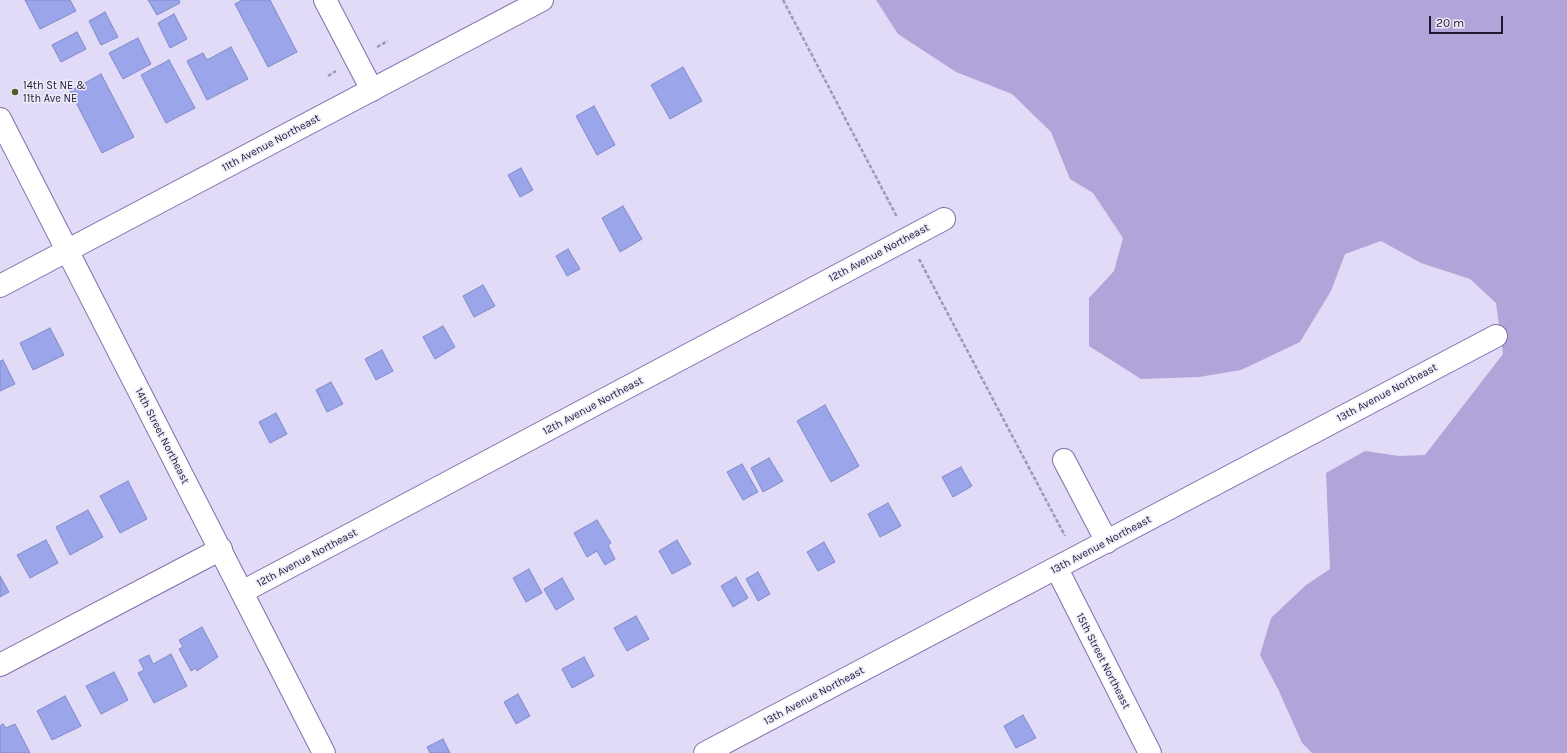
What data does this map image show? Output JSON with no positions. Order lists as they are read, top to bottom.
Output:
{
  "streets": {
    "street": [
      "11th Avenue Northeast",
      "12th Avenue Northeast",
      "13th Avenue Northeast",
      "14th Street Northeast",
      "15th Street Northeast"
    ]
  },
  "crossings": [
    ["11th Avenue Northeast", "14th Street Northeast"],
    ["12th Avenue Northeast", "14th Street Northeast"],
    ["13th Avenue Northeast", "15th Street Northeast"]
  ],
  "places": ["14th St NE & 11th Ave NE"],
  "scale_bar": "20 m"
}
